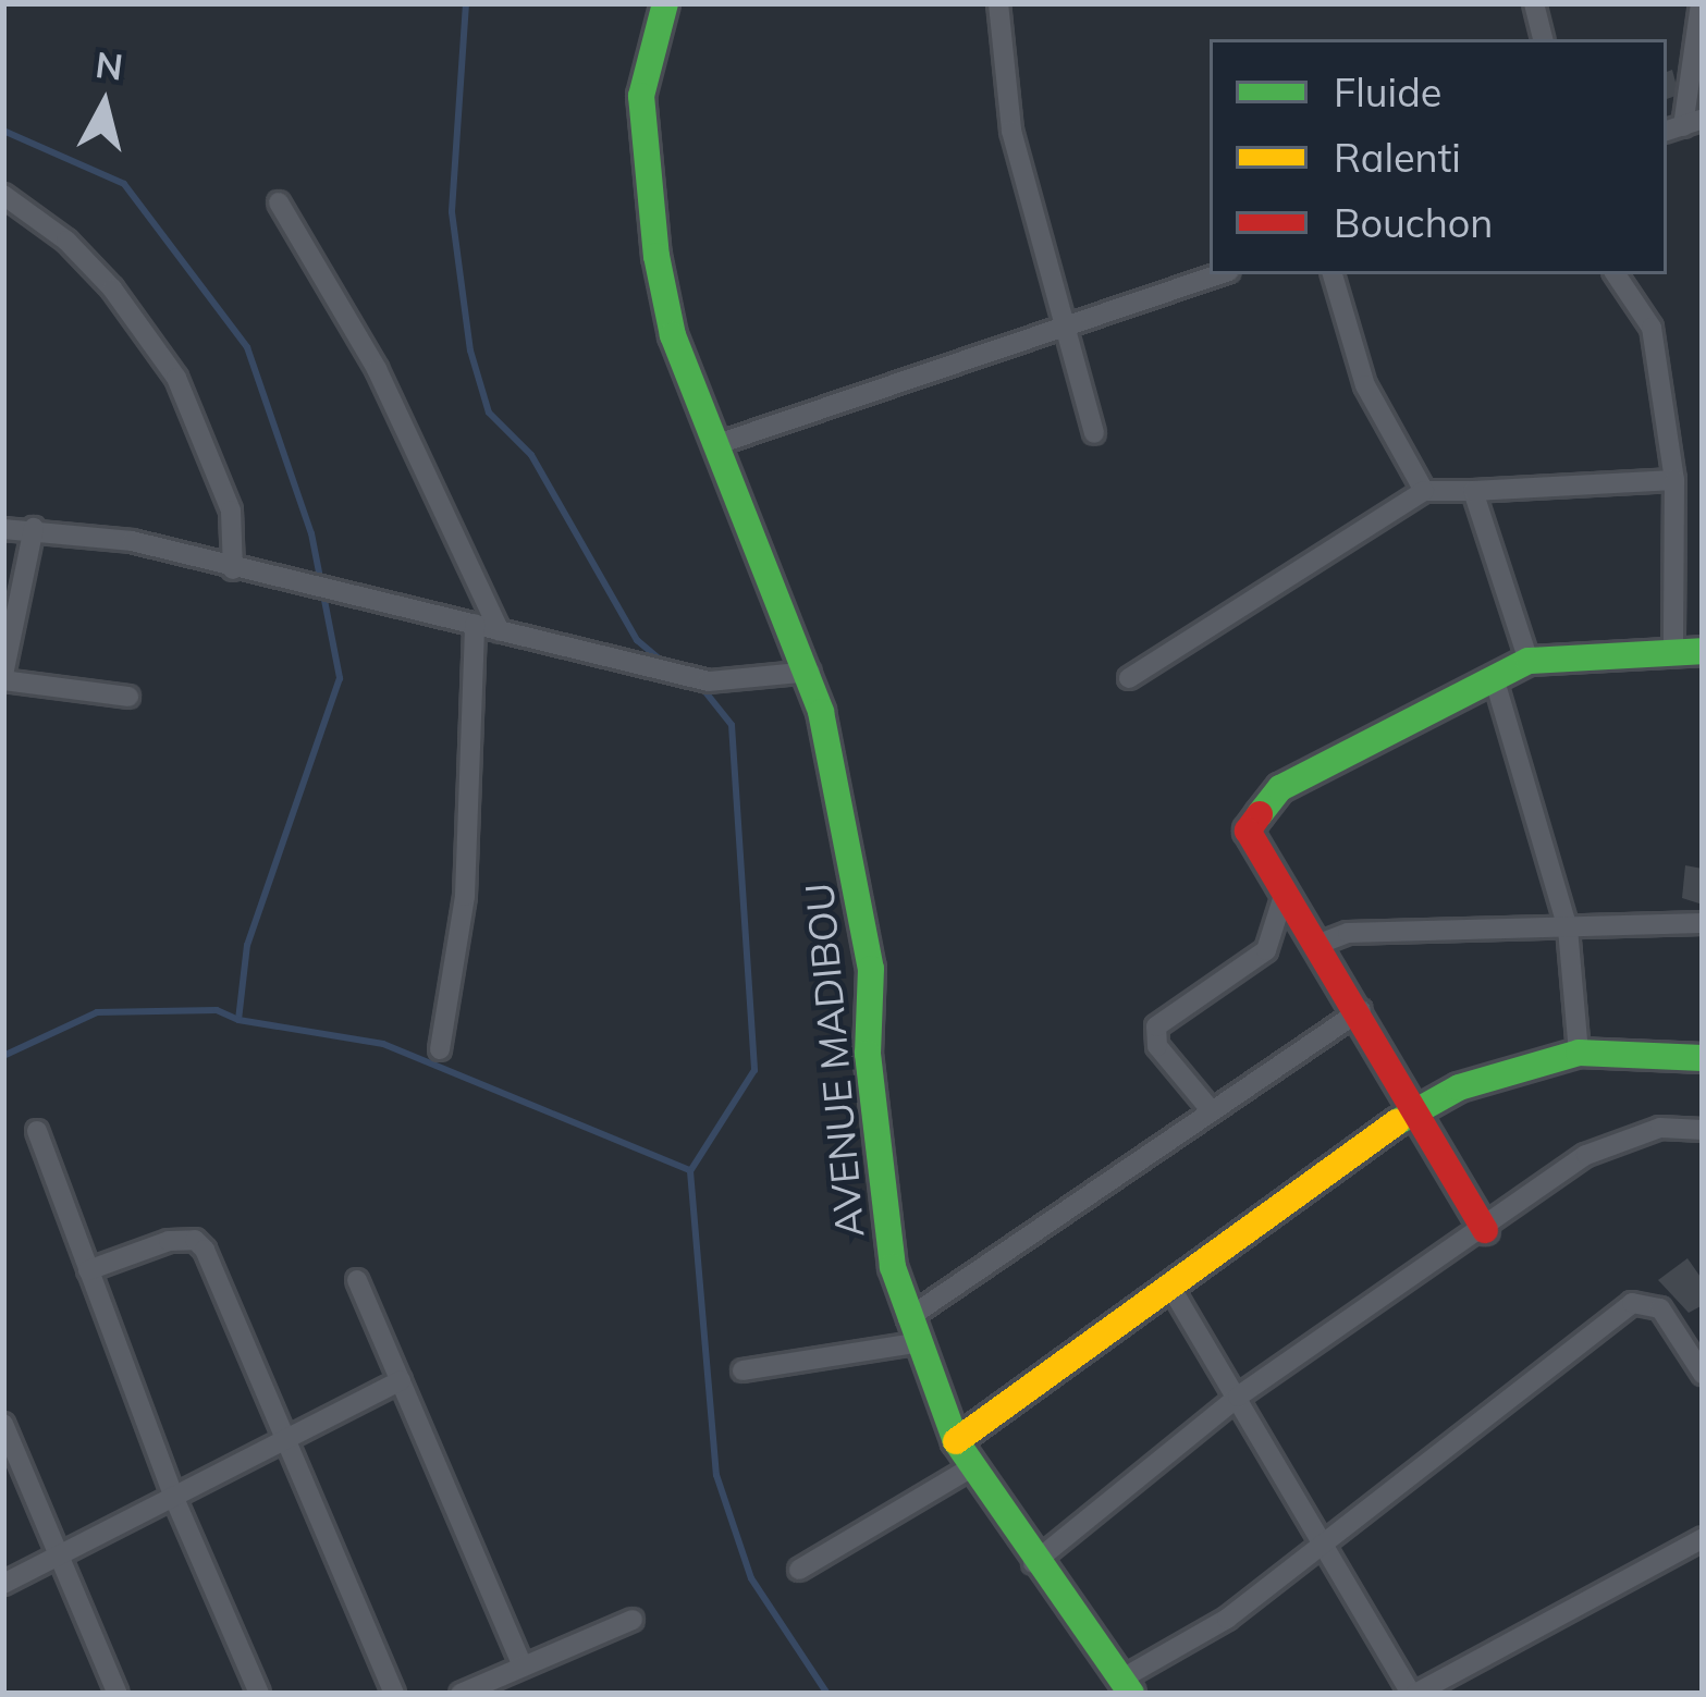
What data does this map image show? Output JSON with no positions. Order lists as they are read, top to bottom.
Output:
{
  "streets": {
    "street": ["AVENUE MADIBOU"]
  },
  "legend": ["Fluide", "Ralenti", "Bouchon"],
  "north": "top"
}
